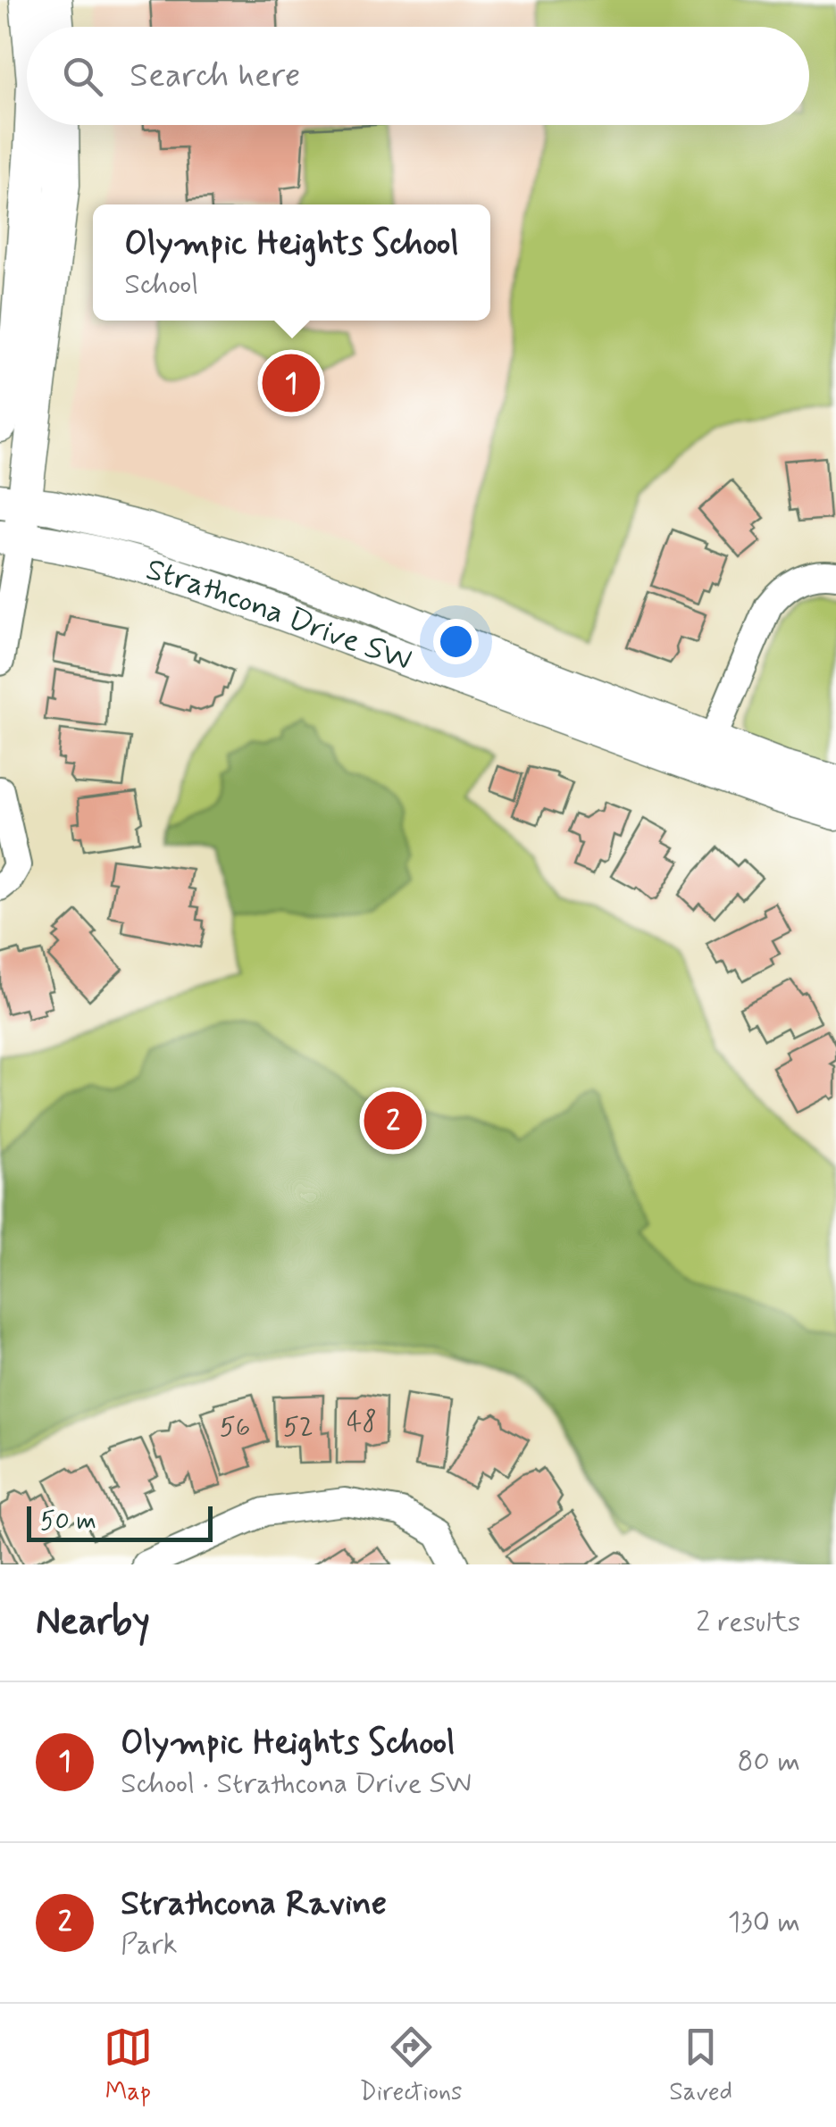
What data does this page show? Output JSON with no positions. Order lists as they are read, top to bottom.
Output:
{
  "streets": {
    "street": ["Strathcona Drive SW"]
  },
  "house_numbers": ["48", "56", "52"],
  "scale_bar": "50 m",
  "page": {
    "search": "Search here",
    "popup": ["Olympic Heights School", "School"],
    "pins": ["1", "2"],
    "scale": "50 m",
    "heading": ["Nearby", "2 results"],
    "list": [
      {
        "mark": "1",
        "name": "Olympic Heights School",
        "note": "School · Strathcona Drive SW",
        "value": "80 m"
      },
      {
        "mark": "2",
        "name": "Strathcona Ravine",
        "note": "Park",
        "value": "130 m"
      }
    ],
    "nav": ["Map", "Directions", "Saved"]
  }
}
